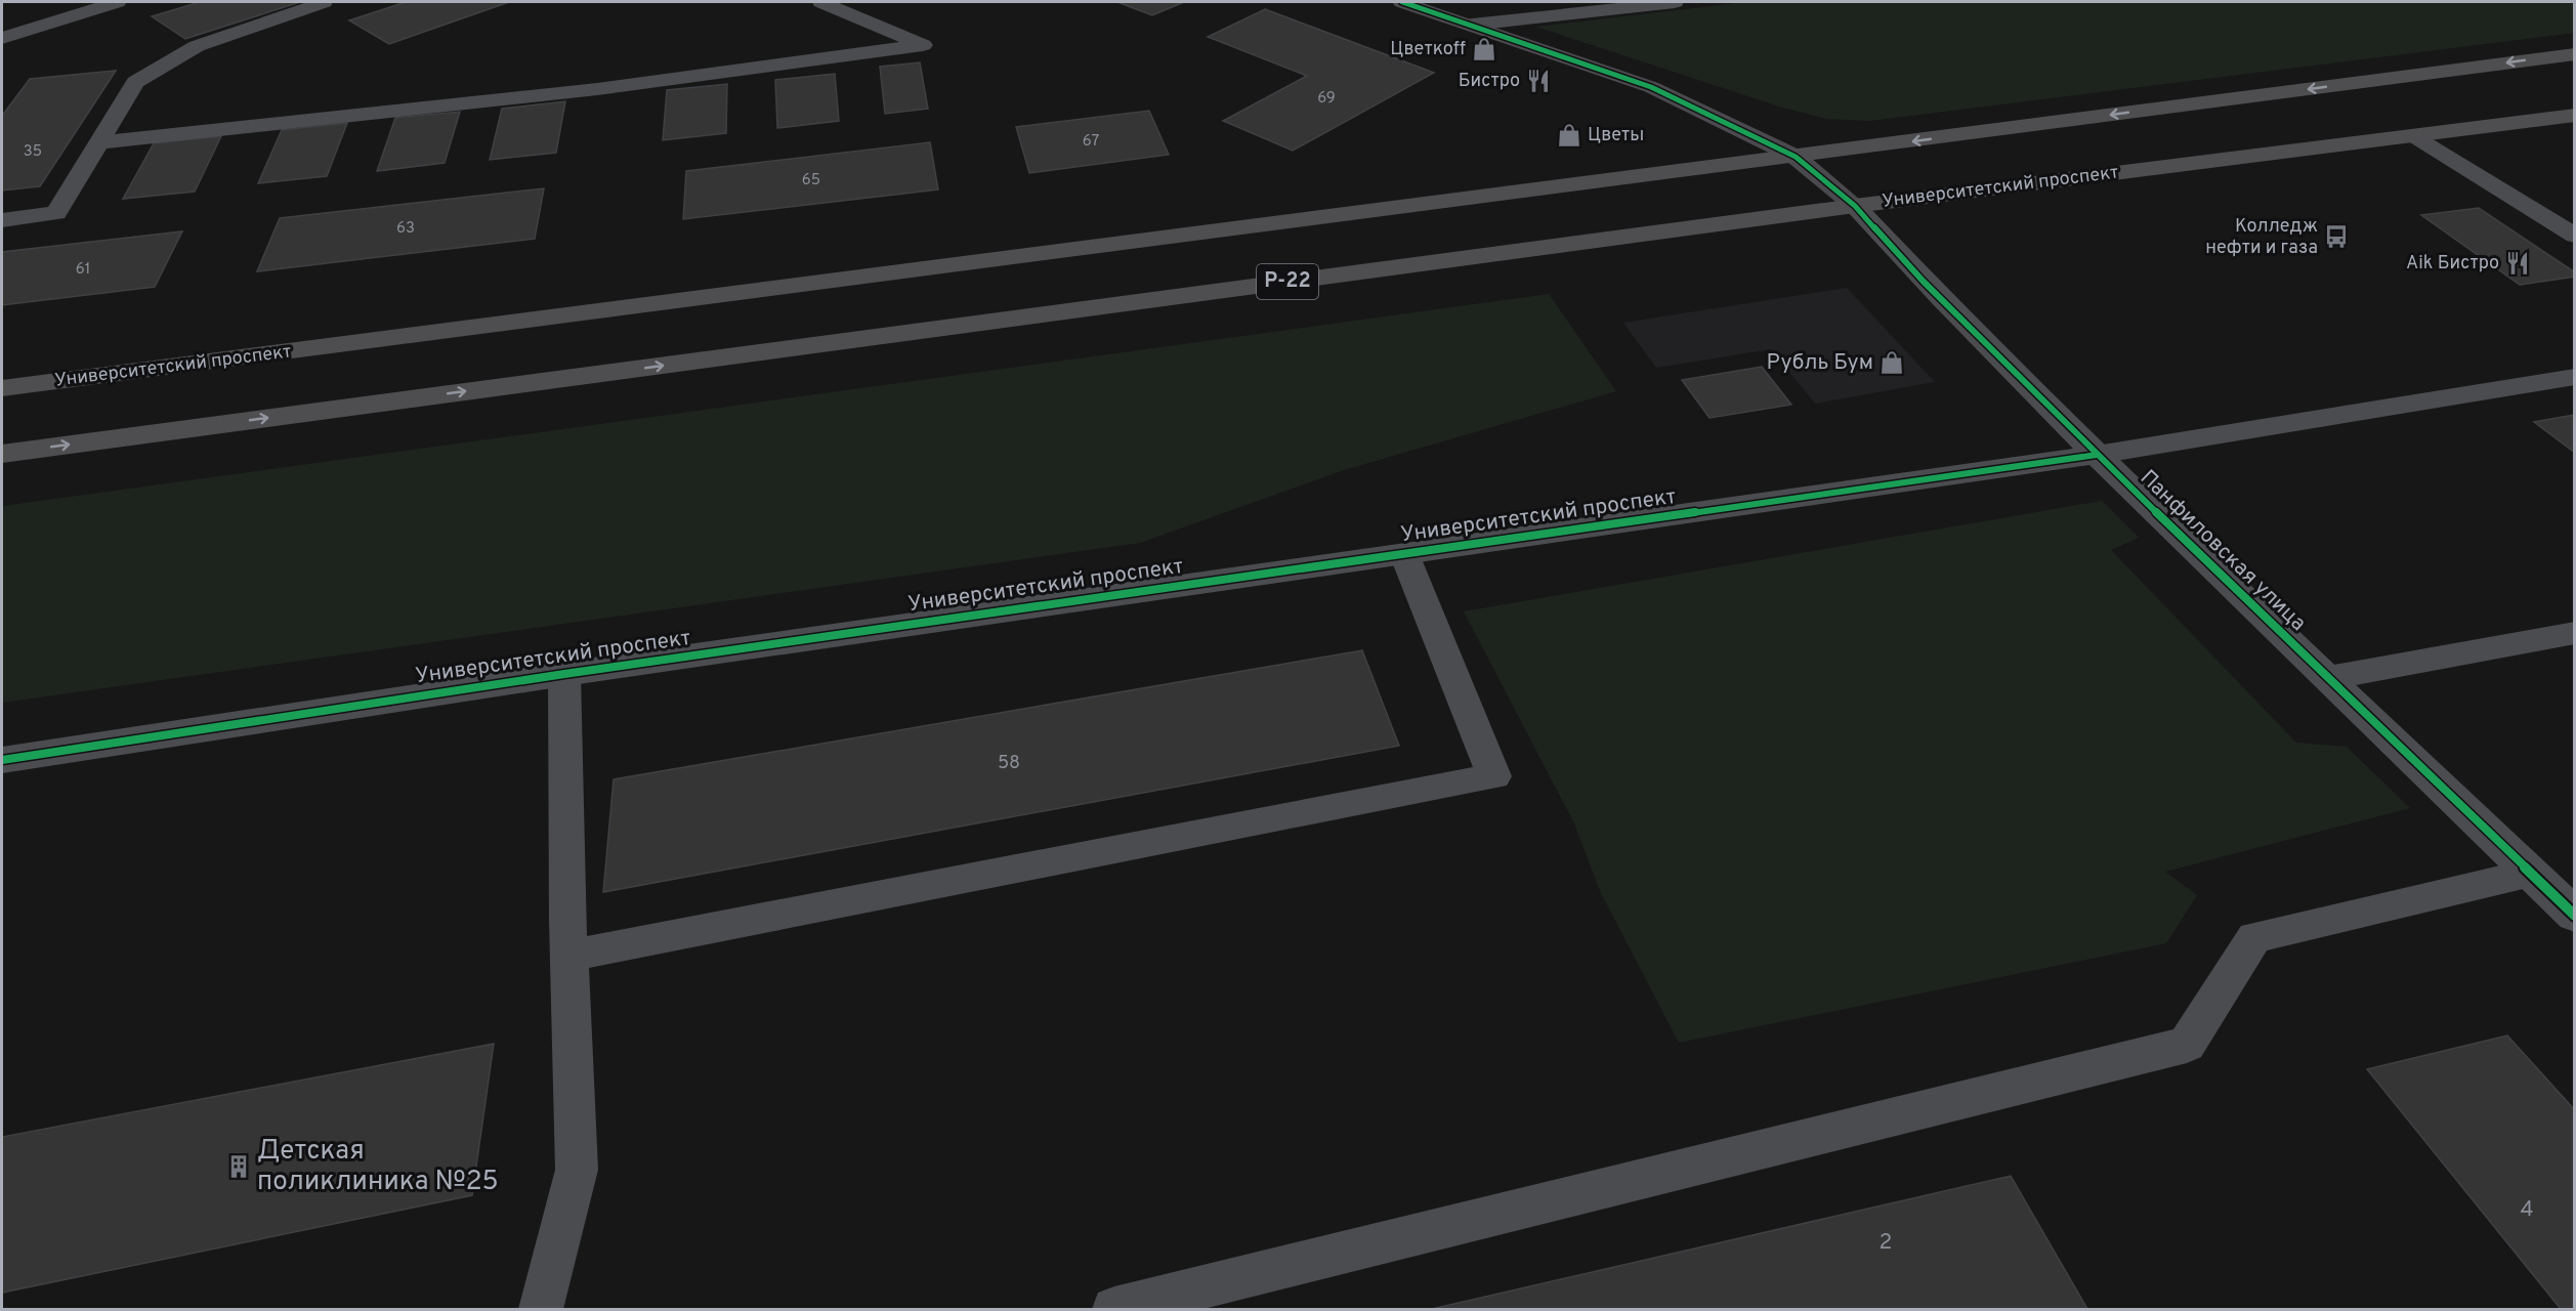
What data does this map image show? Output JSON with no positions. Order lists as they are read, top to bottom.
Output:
{
  "streets": {
    "highway": ["Университетский проспект", "Р-22"],
    "street": ["Панфиловская улица"]
  },
  "crossings": [
    ["Университетский проспект", "Панфиловская улица"]
  ],
  "places": {
    "shop": ["Цветкоff", "Цветы", "Рубль Бум"],
    "restaurant": ["Бистро", "Aik Бистро"],
    "bus stop": ["Колледж нефти и газа"],
    "building": ["Детская поликлиника №25"]
  },
  "house_numbers": [
    "69",
    "67",
    "35",
    "65",
    "63",
    "61",
    "58",
    "4",
    "2"
  ]
}
